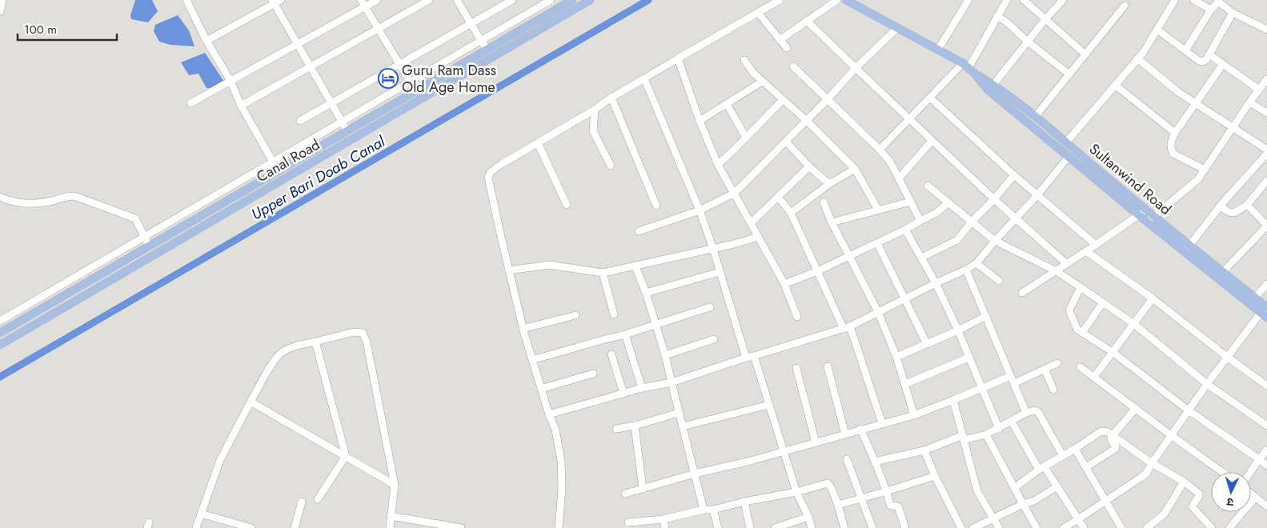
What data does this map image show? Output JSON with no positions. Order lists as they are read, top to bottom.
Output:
{
  "streets": {
    "main road": ["Canal Road", "Sultanwind Road"]
  },
  "water": ["Upper Bari Doab Canal"],
  "places": {
    "hotel": ["Guru Ram Dass Old Age Home"]
  },
  "scale_bar": "100 m",
  "north": "bottom"
}
